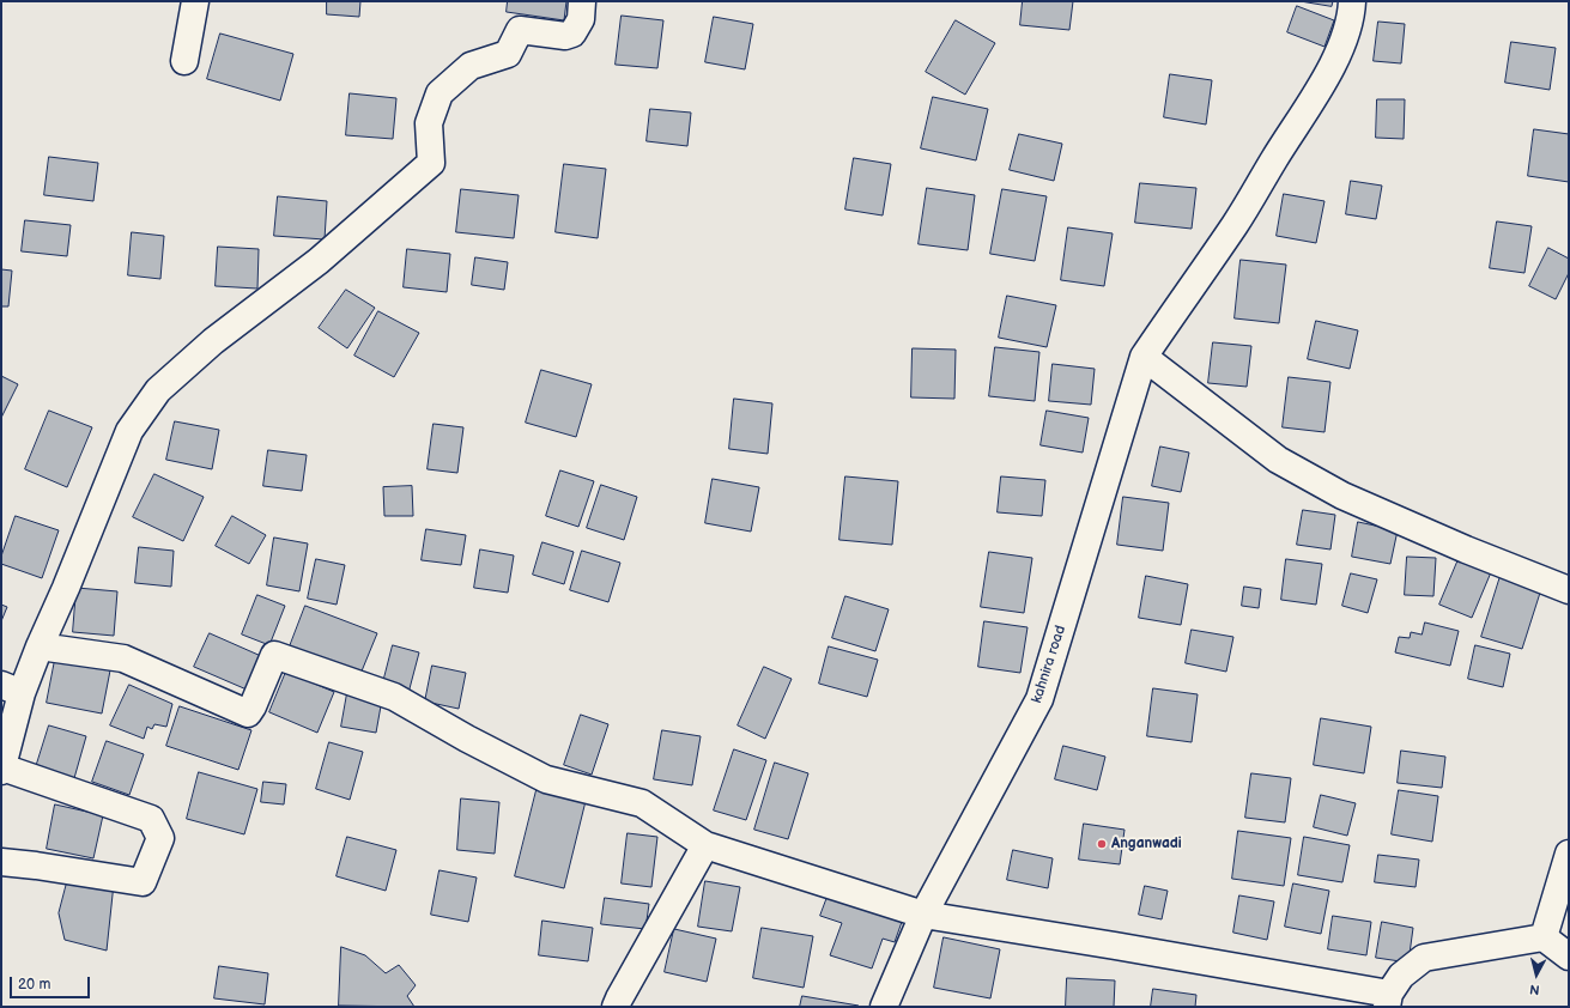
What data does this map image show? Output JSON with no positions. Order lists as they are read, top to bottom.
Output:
{
  "streets": {
    "street": ["kahnira road"]
  },
  "places": ["Anganwadi"],
  "scale_bar": "20 m",
  "north": "bottom"
}
